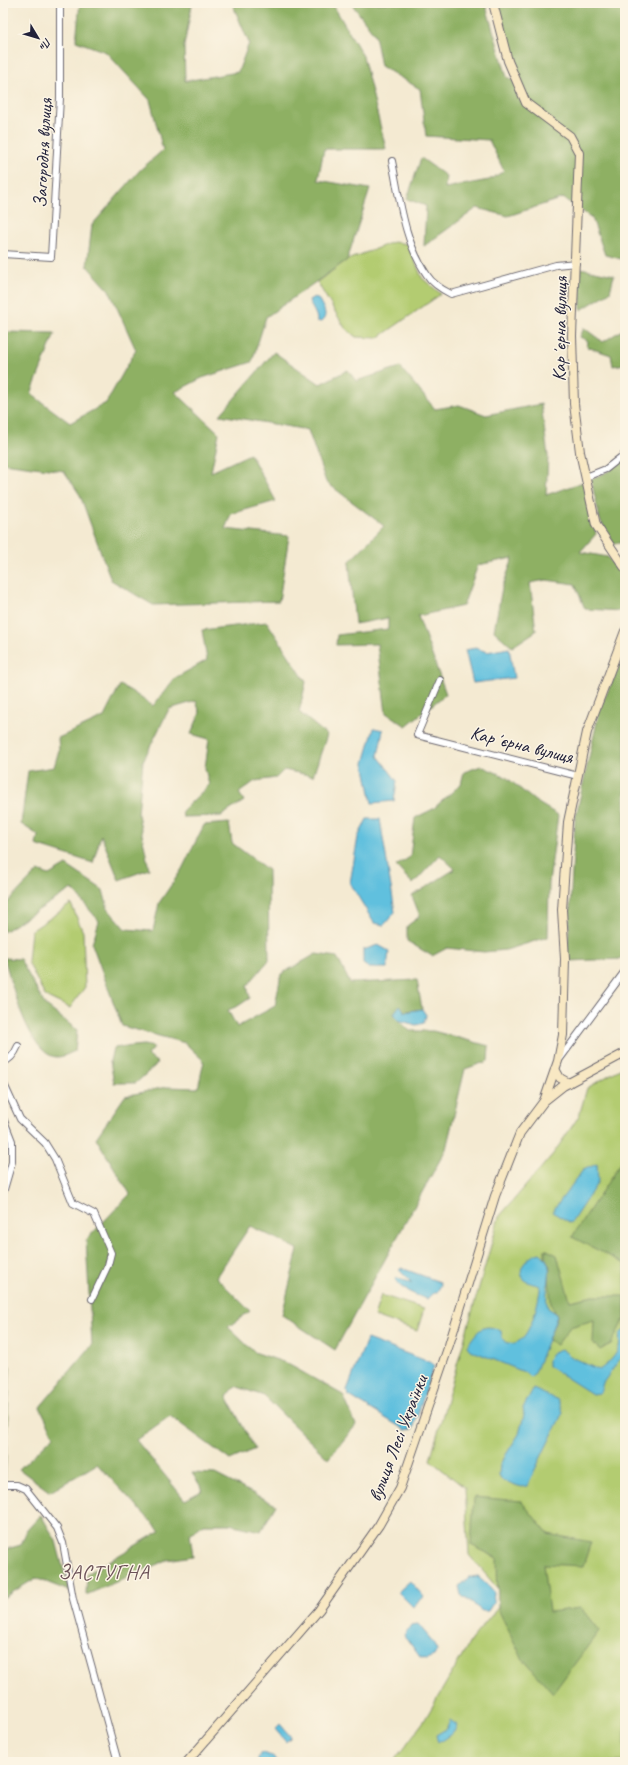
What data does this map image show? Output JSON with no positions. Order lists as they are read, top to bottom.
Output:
{
  "streets": {
    "street": ["Загородня вулиця", "Карʼєрна вулиця", "вулиця Лесі Українки"]
  },
  "crossings": [
    ["Карʼєрна вулиця", "вулиця Лесі Українки"]
  ],
  "districts": ["ЗАСТУГНА"],
  "north": "bottom right"
}
